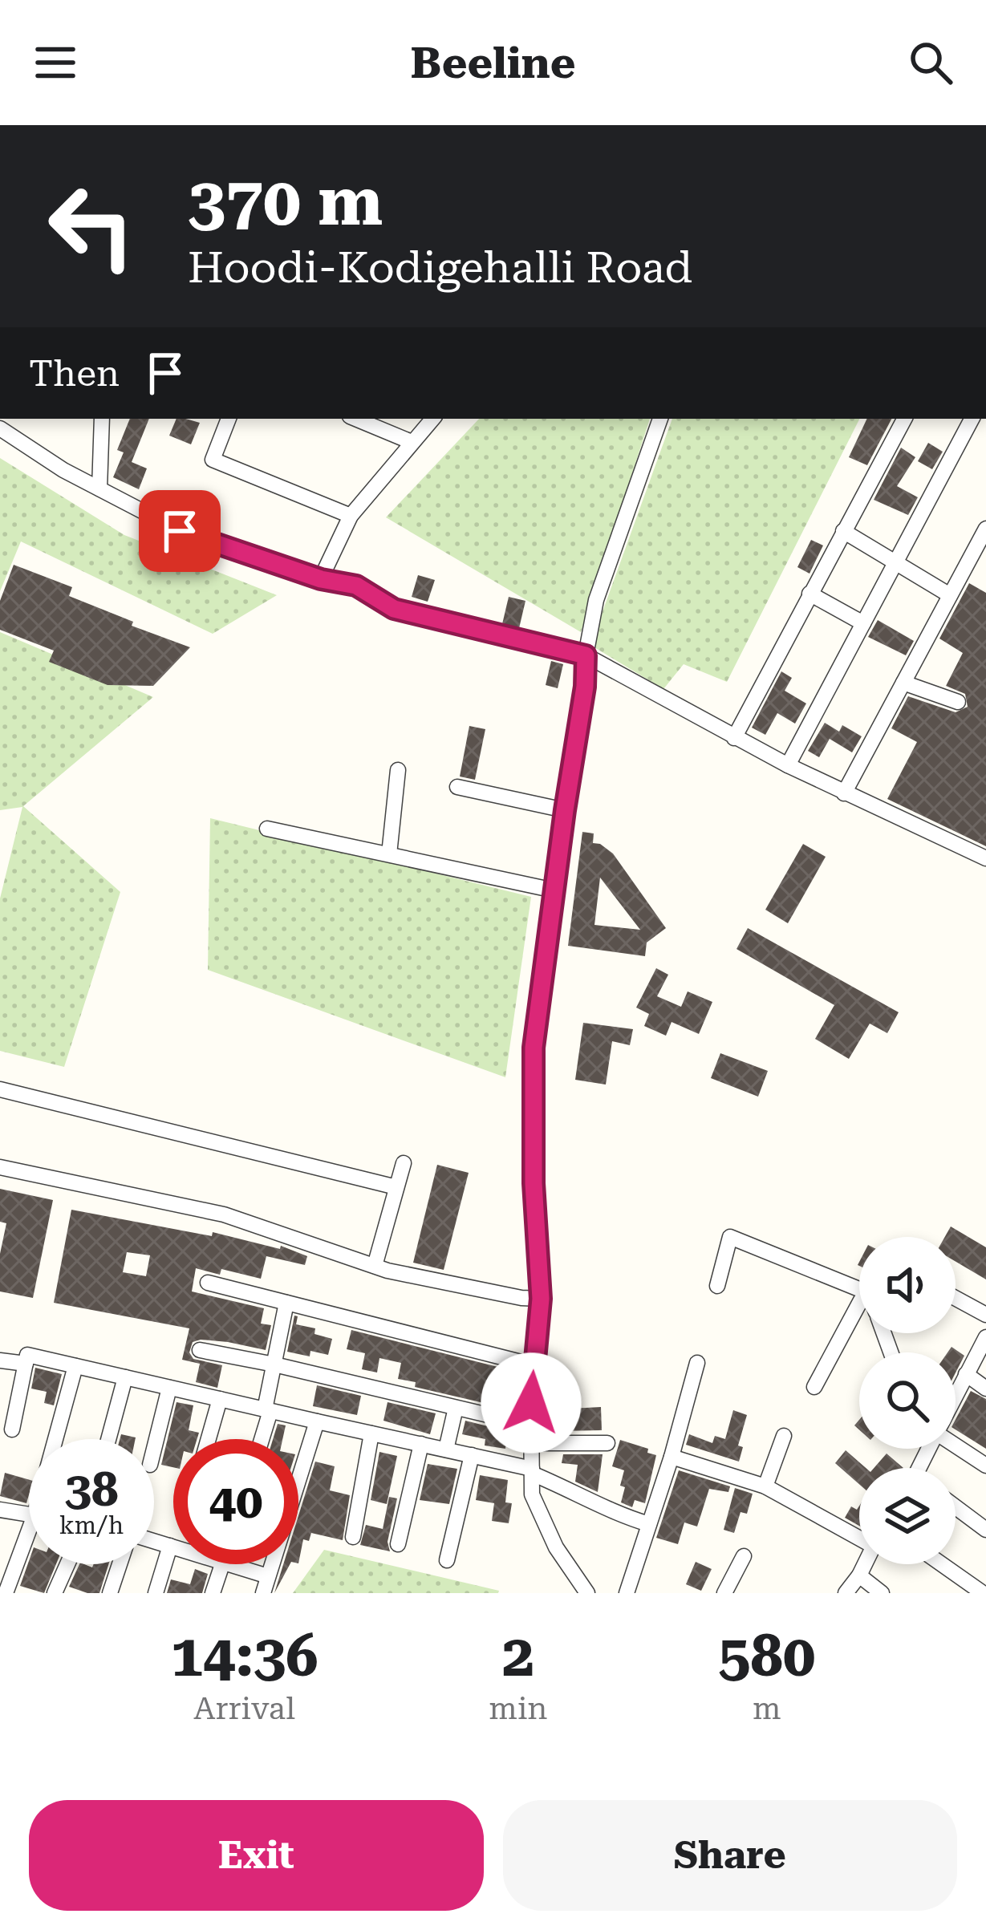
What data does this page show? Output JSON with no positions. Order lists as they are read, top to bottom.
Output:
{
  "page": {
    "header": "Beeline",
    "turn": ["370 m", "Hoodi-Kodigehalli Road"],
    "then": "Then",
    "speed": "38 km/h",
    "limit": "40",
    "eta": [
      "14:36",
      "Arrival",
      "2",
      "min",
      "580",
      "m"
    ],
    "buttons": ["Exit", "Share"]
  }
}
